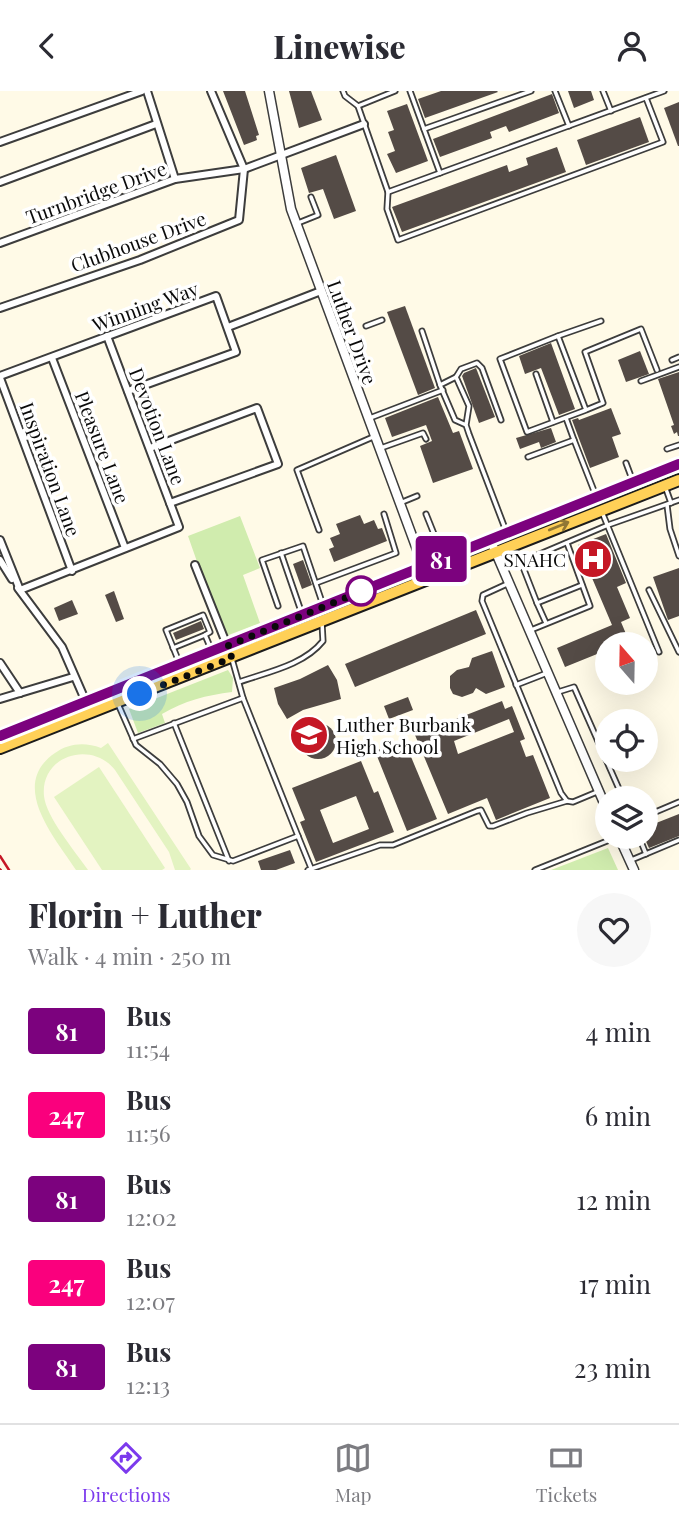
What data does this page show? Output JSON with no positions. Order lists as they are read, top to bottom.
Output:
{
  "streets": {
    "street": [
      "Turnbridge Drive",
      "Clubhouse Drive",
      "Winning Way",
      "Luther Drive",
      "Devotion Lane",
      "Pleasure Lane",
      "Inspiration Lane"
    ]
  },
  "crossings": [
    ["Turnbridge Drive", "Clubhouse Drive"],
    ["Turnbridge Drive", "Luther Drive"],
    ["Winning Way", "Devotion Lane"],
    ["Winning Way", "Pleasure Lane"],
    ["Winning Way", "Inspiration Lane"],
    ["Devotion Lane", "Pleasure Lane"]
  ],
  "places": {
    "hospital": ["SNAHC"],
    "school or university": ["Luther Burbank High School"]
  },
  "lines": ["bus line 81"],
  "north": "top",
  "page": {
    "header": "Linewise",
    "on_map": "81",
    "heading": ["Florin + Luther", "Walk · 4 min · 250 m"],
    "list": [
      {
        "mark": "81",
        "name": "Bus",
        "note": "11:54",
        "value": "4 min"
      },
      {
        "mark": "247",
        "name": "Bus",
        "note": "11:56",
        "value": "6 min"
      },
      {
        "mark": "81",
        "name": "Bus",
        "note": "12:02",
        "value": "12 min"
      },
      {
        "mark": "247",
        "name": "Bus",
        "note": "12:07",
        "value": "17 min"
      },
      {
        "mark": "81",
        "name": "Bus",
        "note": "12:13",
        "value": "23 min"
      }
    ],
    "tabs": ["Directions", "Map", "Tickets"]
  }
}
